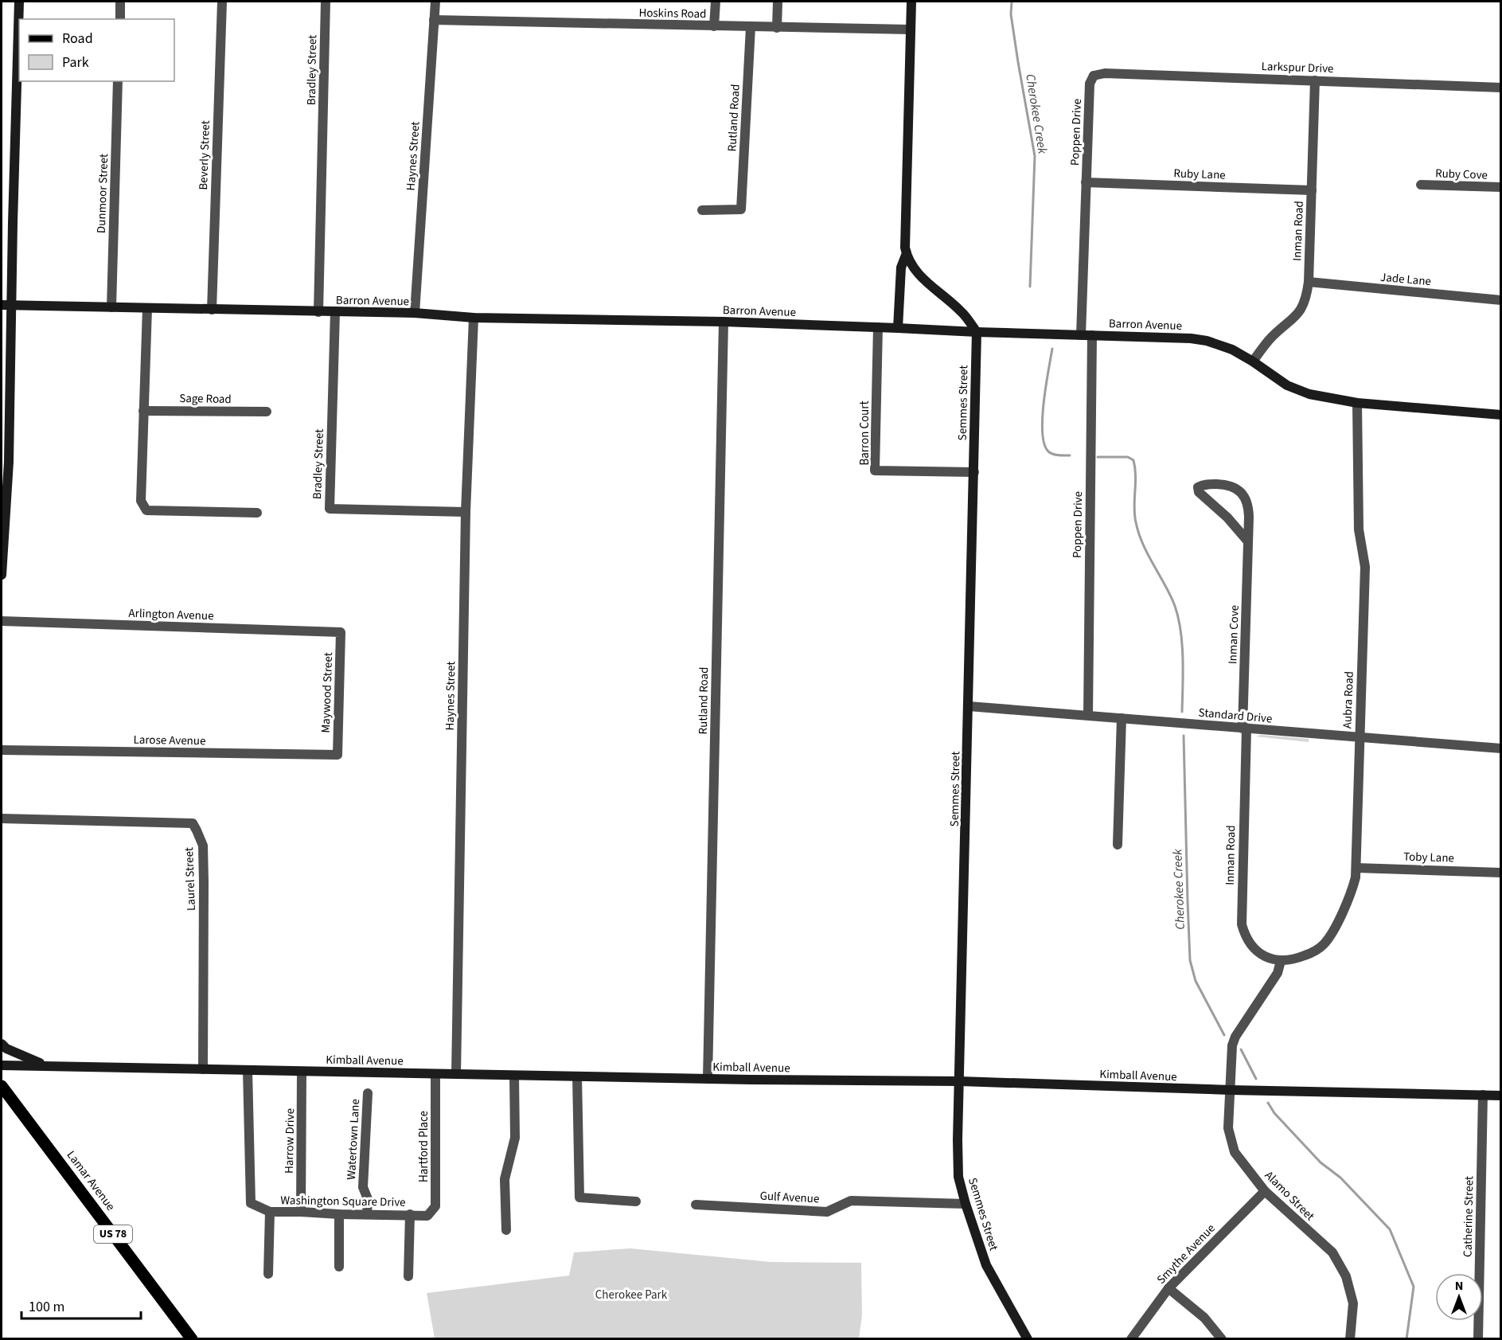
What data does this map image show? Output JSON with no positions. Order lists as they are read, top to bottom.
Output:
{
  "streets": {
    "main road": [
      "Barron Avenue",
      "Semmes Street",
      "Kimball Avenue",
      "Lamar Avenue",
      "US 78"
    ],
    "street": [
      "Hoskins Road",
      "Larkspur Drive",
      "Bradley Street",
      "Rutland Road",
      "Poppen Drive",
      "Beverly Street",
      "Haynes Street",
      "Ruby Lane",
      "Ruby Cove",
      "Dunmoor Street",
      "Inman Road",
      "Jade Lane",
      "Sage Road",
      "Barron Court",
      "Arlington Avenue",
      "Inman Cove",
      "Maywood Street",
      "Aubra Road",
      "Standard Drive",
      "Larose Avenue",
      "Toby Lane",
      "Laurel Street",
      "Watertown Lane",
      "Harrow Drive",
      "Hartford Place",
      "Alamo Street",
      "Gulf Avenue",
      "Washington Square Drive",
      "Catherine Street",
      "Smythe Avenue"
    ]
  },
  "crossings": [
    ["Hoskins Road", "Rutland Road"],
    ["Hoskins Road", "Haynes Street"],
    ["Larkspur Drive", "Poppen Drive"],
    ["Larkspur Drive", "Inman Road"],
    ["Bradley Street", "Haynes Street"],
    ["Bradley Street", "Barron Avenue"],
    ["Rutland Road", "Barron Avenue"],
    ["Rutland Road", "Kimball Avenue"],
    ["Poppen Drive", "Ruby Lane"],
    ["Poppen Drive", "Barron Avenue"],
    ["Poppen Drive", "Standard Drive"],
    ["Beverly Street", "Barron Avenue"],
    ["Haynes Street", "Barron Avenue"],
    ["Haynes Street", "Kimball Avenue"],
    ["Ruby Lane", "Inman Road"],
    ["Dunmoor Street", "Barron Avenue"],
    ["Inman Road", "Jade Lane"],
    ["Inman Road", "Barron Avenue"],
    ["Inman Road", "Inman Cove"],
    ["Inman Road", "Aubra Road"],
    ["Inman Road", "Standard Drive"],
    ["Inman Road", "Alamo Street"],
    ["Barron Avenue", "Semmes Street"],
    ["Barron Avenue", "Barron Court"],
    ["Barron Avenue", "Aubra Road"],
    ["Semmes Street", "Barron Court"],
    ["Semmes Street", "Standard Drive"],
    ["Semmes Street", "Kimball Avenue"],
    ["Semmes Street", "Gulf Avenue"],
    ["Arlington Avenue", "Maywood Street"],
    ["Inman Cove", "Standard Drive"],
    ["Maywood Street", "Larose Avenue"],
    ["Aubra Road", "Standard Drive"],
    ["Aubra Road", "Toby Lane"],
    ["Aubra Road", "Alamo Street"],
    ["Laurel Street", "Kimball Avenue"],
    ["Kimball Avenue", "Harrow Drive"],
    ["Kimball Avenue", "Hartford Place"],
    ["Kimball Avenue", "Alamo Street"],
    ["Kimball Avenue", "Washington Square Drive"],
    ["Kimball Avenue", "Catherine Street"],
    ["Watertown Lane", "Washington Square Drive"],
    ["Harrow Drive", "Washington Square Drive"],
    ["Hartford Place", "Washington Square Drive"],
    ["Alamo Street", "Smythe Avenue"]
  ],
  "water": ["Cherokee Creek"],
  "parks": ["Cherokee Park"],
  "legend": ["Road", "Park"],
  "scale_bar": "100 m",
  "north": "top"
}
